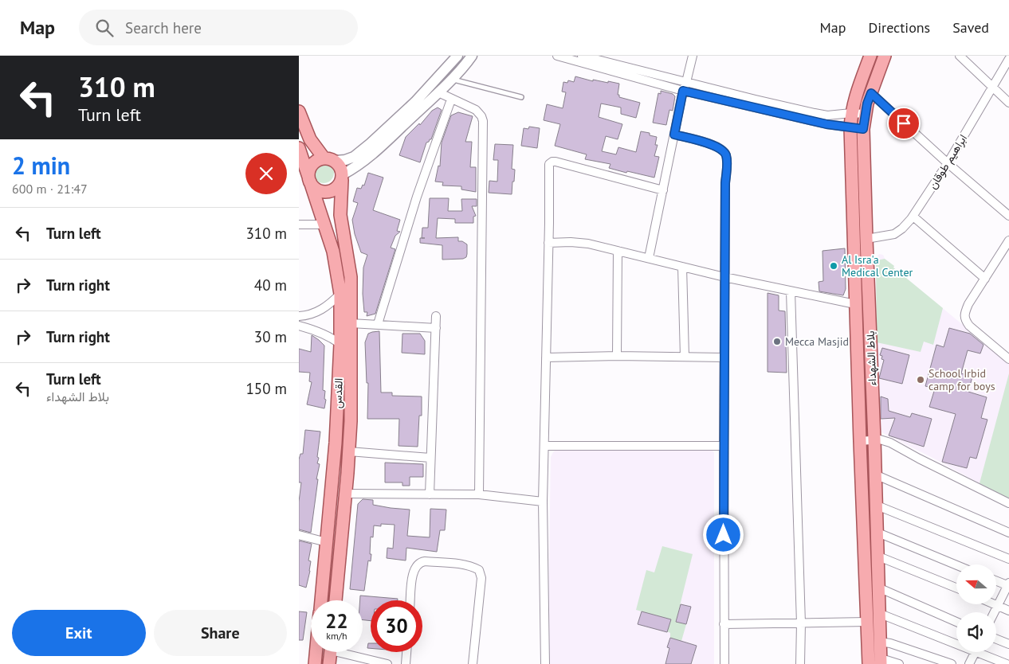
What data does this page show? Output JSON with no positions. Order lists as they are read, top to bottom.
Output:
{
  "streets": {
    "main road": ["بلاط الشهداء", "القدس"],
    "street": ["ابراهيم طوقان"]
  },
  "crossings": [
    ["ابراهيم طوقان", "بلاط الشهداء"]
  ],
  "places": ["Al Isra'a Medical Center", "Mecca Masjid", "School Irbid camp for boys"],
  "north": "left",
  "page": {
    "header": "Map",
    "search": "Search here",
    "nav": ["Map", "Directions", "Saved"],
    "turn": ["310 m", "Turn left"],
    "heading": ["2 min", "600 m · 21:47"],
    "list": [
      {
        "name": "Turn left",
        "value": "310 m"
      },
      {
        "name": "Turn right",
        "value": "40 m"
      },
      {
        "name": "Turn right",
        "value": "30 m"
      },
      {
        "name": "Turn left",
        "note": "بلاط الشهداء",
        "value": "150 m"
      }
    ],
    "speed": "22 km/h",
    "limit": "30",
    "buttons": ["Exit", "Share"]
  }
}
